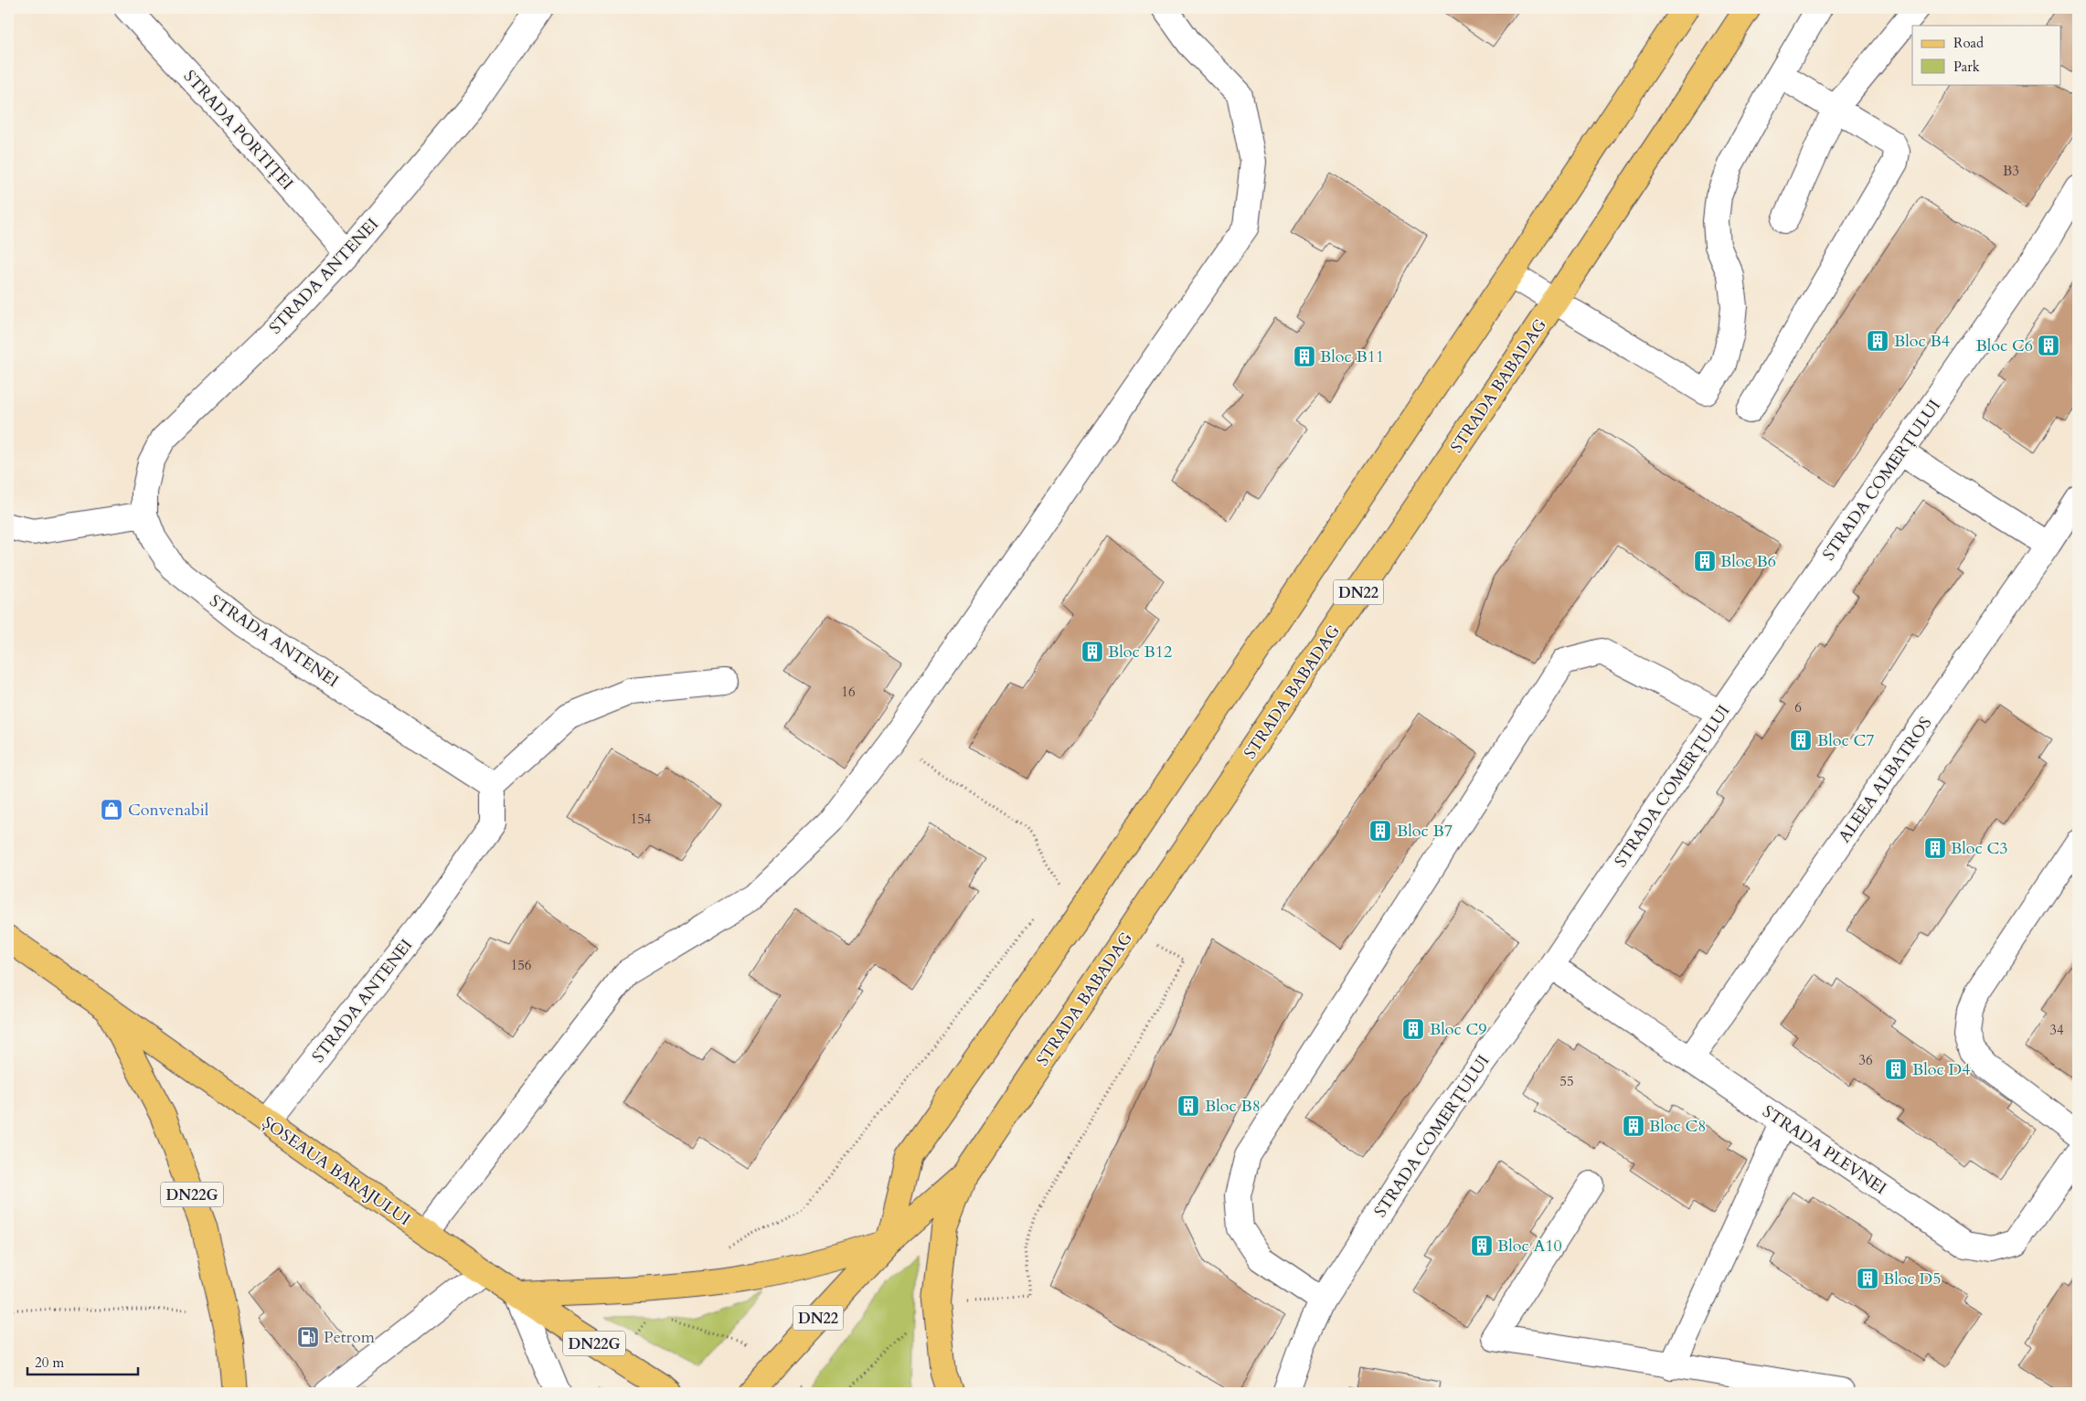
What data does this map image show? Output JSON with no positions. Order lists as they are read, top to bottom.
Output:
{
  "streets": {
    "main road": [
      "STRADA BABADAG",
      "DN22",
      "ȘOSEAUA BARAJULUI",
      "DN22G"
    ],
    "street": [
      "STRADA PORTIȚEI",
      "STRADA ANTENEI",
      "STRADA COMERȚULUI",
      "ALEEA ALBATROS",
      "STRADA PLEVNEI"
    ]
  },
  "crossings": [
    ["STRADA PORTIȚEI", "STRADA ANTENEI"],
    ["STRADA ANTENEI", "ȘOSEAUA BARAJULUI"],
    ["STRADA COMERȚULUI", "STRADA PLEVNEI"],
    ["ALEEA ALBATROS", "STRADA PLEVNEI"],
    ["ȘOSEAUA BARAJULUI", "DN22G"]
  ],
  "places": {
    "building": [
      "Bloc B4",
      "Bloc C6",
      "Bloc B11",
      "Bloc B6",
      "Bloc B12",
      "Bloc C7",
      "Bloc B7",
      "Bloc C3",
      "Bloc C9",
      "Bloc D4",
      "Bloc B8",
      "Bloc C8",
      "Bloc A10",
      "Bloc D5"
    ],
    "shop": ["Convenabil"],
    "fuel station": ["Petrom"]
  },
  "house_numbers": [
    "B3",
    "16",
    "6",
    "154",
    "156",
    "34",
    "36",
    "55"
  ],
  "legend": ["Road", "Park"],
  "scale_bar": "20 m"
}
